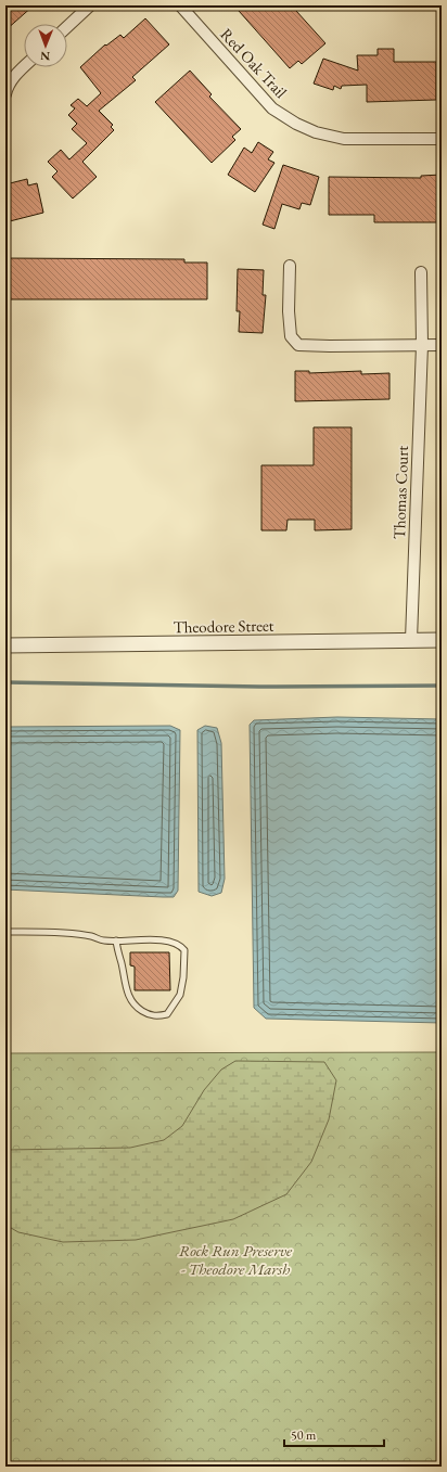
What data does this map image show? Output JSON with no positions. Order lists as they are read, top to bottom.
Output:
{
  "streets": {
    "street": ["Red Oak Trail", "Thomas Court", "Theodore Street"]
  },
  "crossings": [
    ["Thomas Court", "Theodore Street"]
  ],
  "parks": ["Rock Run Preserve - Theodore Marsh"],
  "scale_bar": "50 m",
  "north": "bottom"
}
